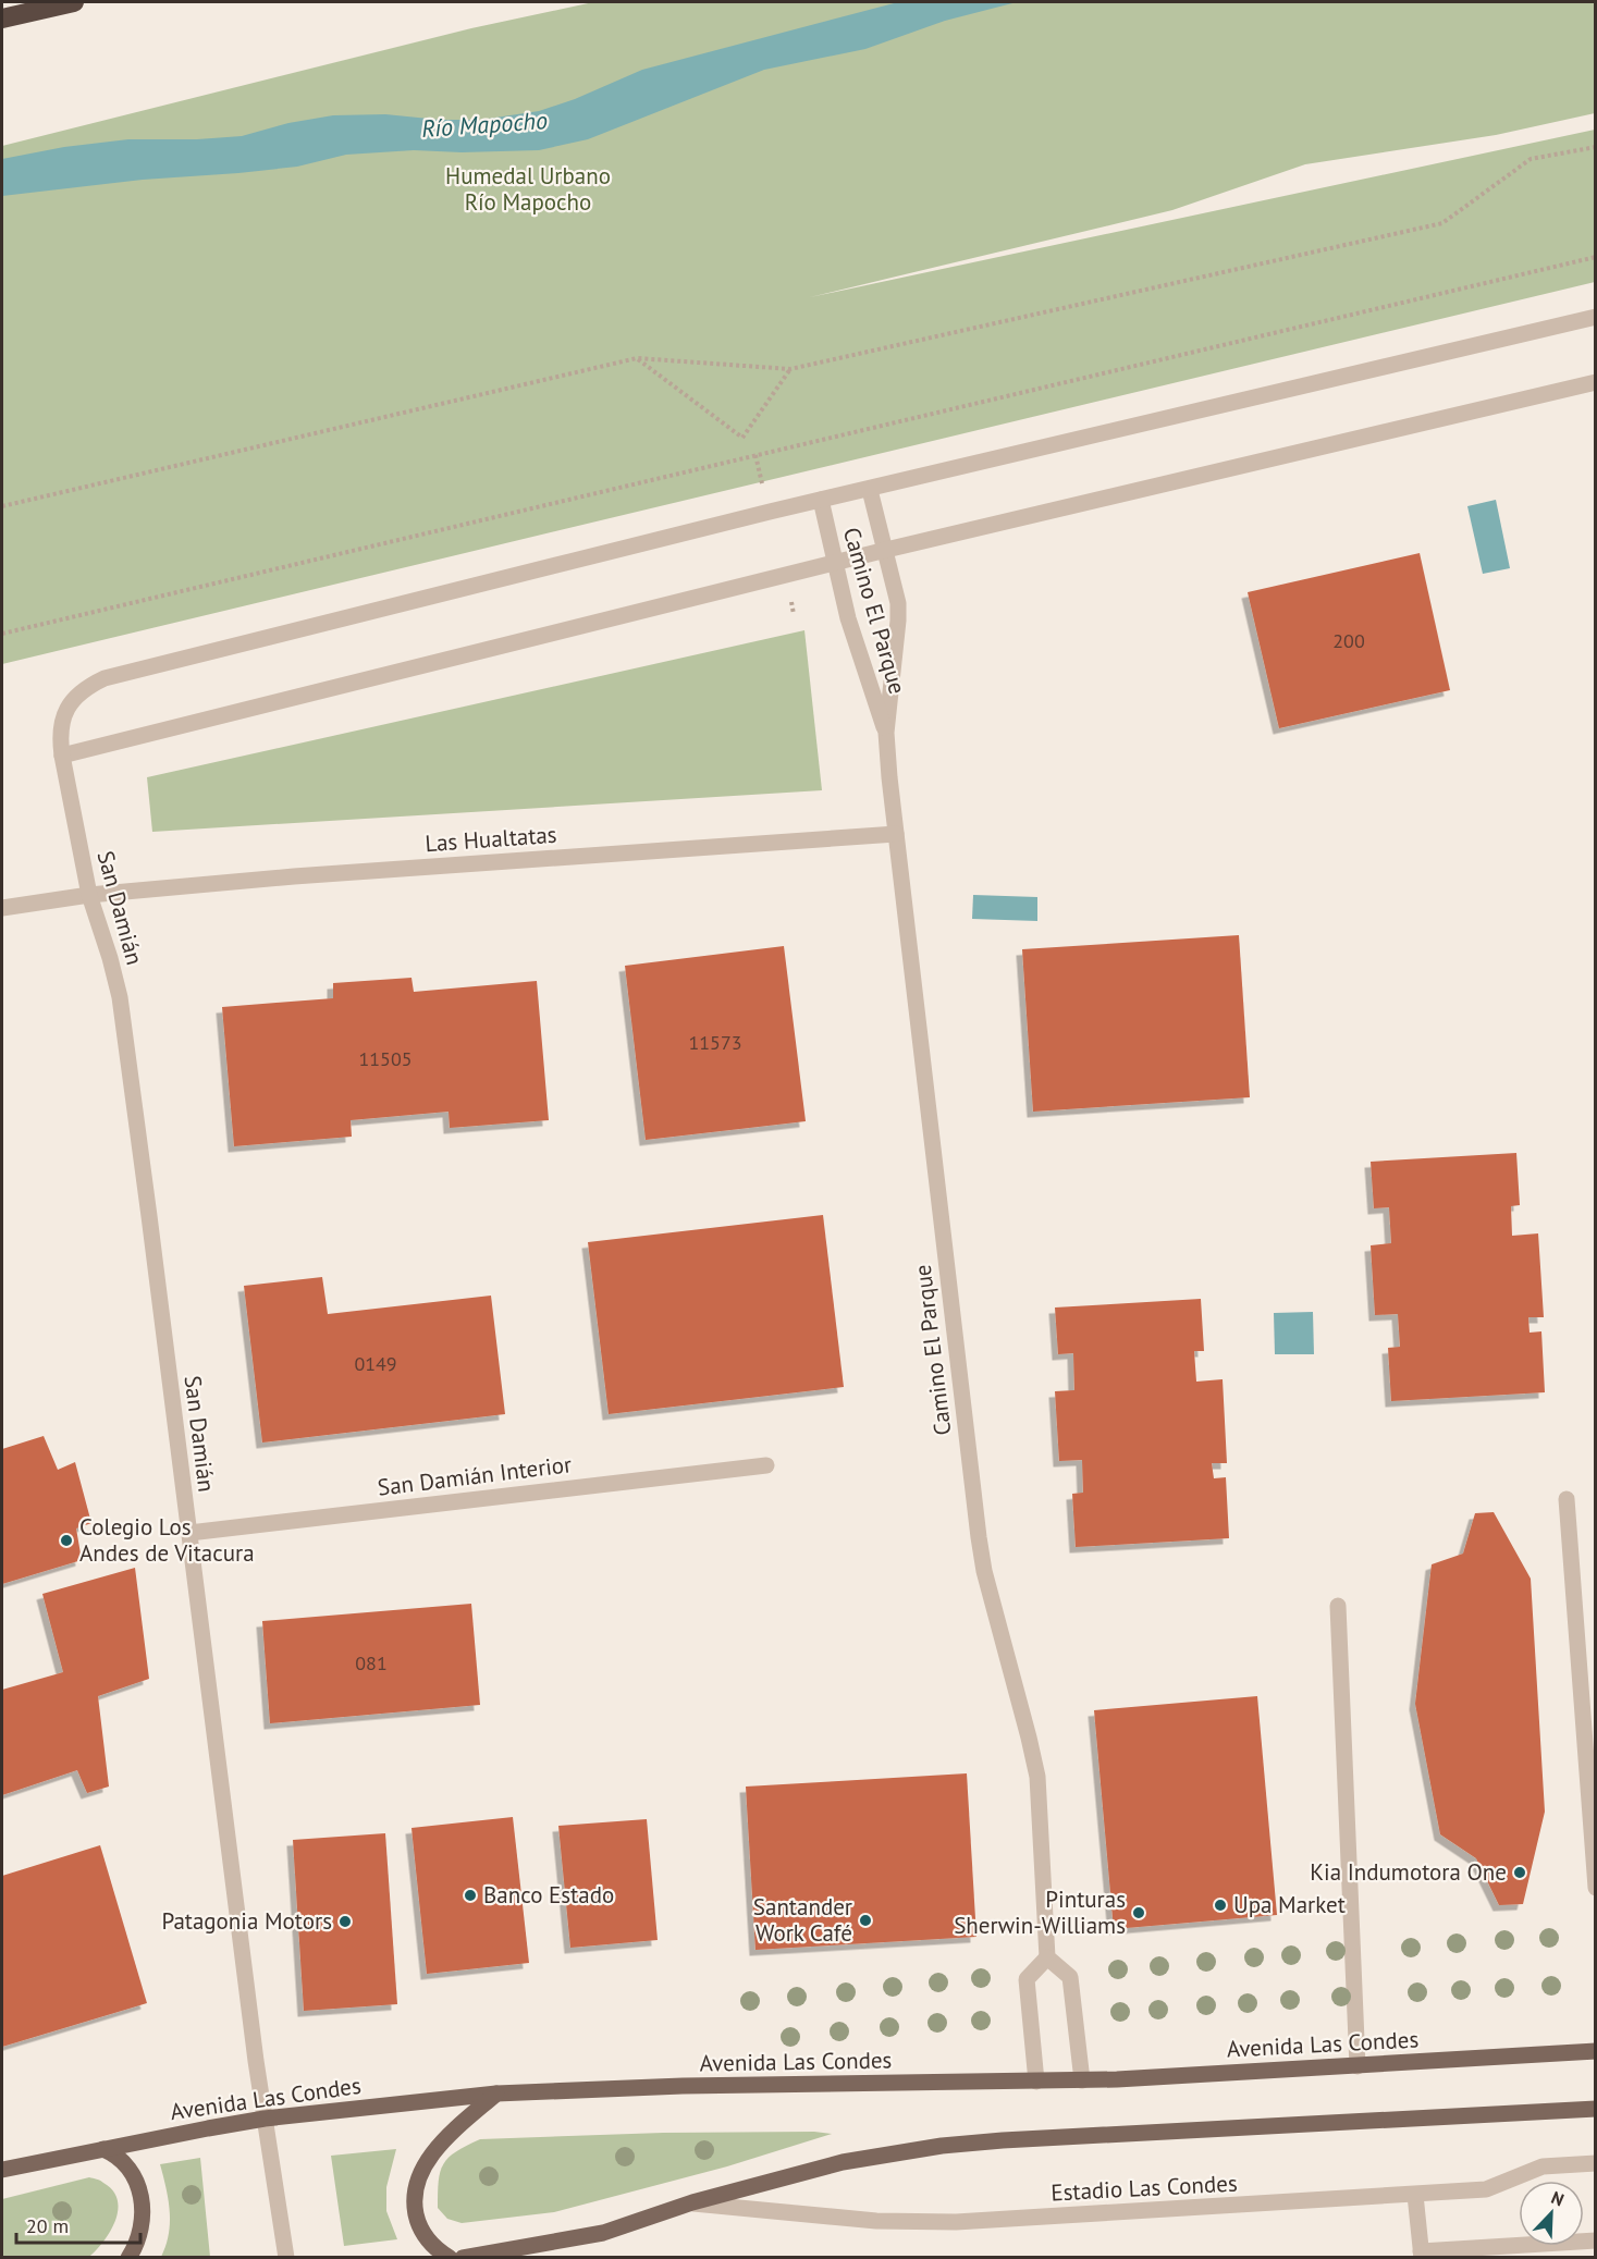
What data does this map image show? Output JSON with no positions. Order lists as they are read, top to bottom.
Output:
{
  "streets": {
    "main road": ["Avenida Las Condes"],
    "street": [
      "Camino El Parque",
      "Las Hualtatas",
      "San Damián",
      "San Damián Interior",
      "Estadio Las Condes"
    ]
  },
  "crossings": [
    ["Camino El Parque", "Las Hualtatas"],
    ["Camino El Parque", "San Damián"],
    ["Las Hualtatas", "San Damián"],
    ["San Damián", "San Damián Interior"],
    ["San Damián", "Avenida Las Condes"]
  ],
  "water": ["Río Mapocho"],
  "parks": ["Humedal Urbano Río Mapocho"],
  "places": [
    "Colegio Los Andes de Vitacura",
    "Kia Indumotora One",
    "Banco Estado",
    "Upa Market",
    "Pinturas Sherwin-Williams",
    "Santander Work Café",
    "Patagonia Motors"
  ],
  "house_numbers": [
    "200",
    "11573",
    "11505",
    "0149",
    "081"
  ],
  "scale_bar": "20 m",
  "north": "top right"
}
